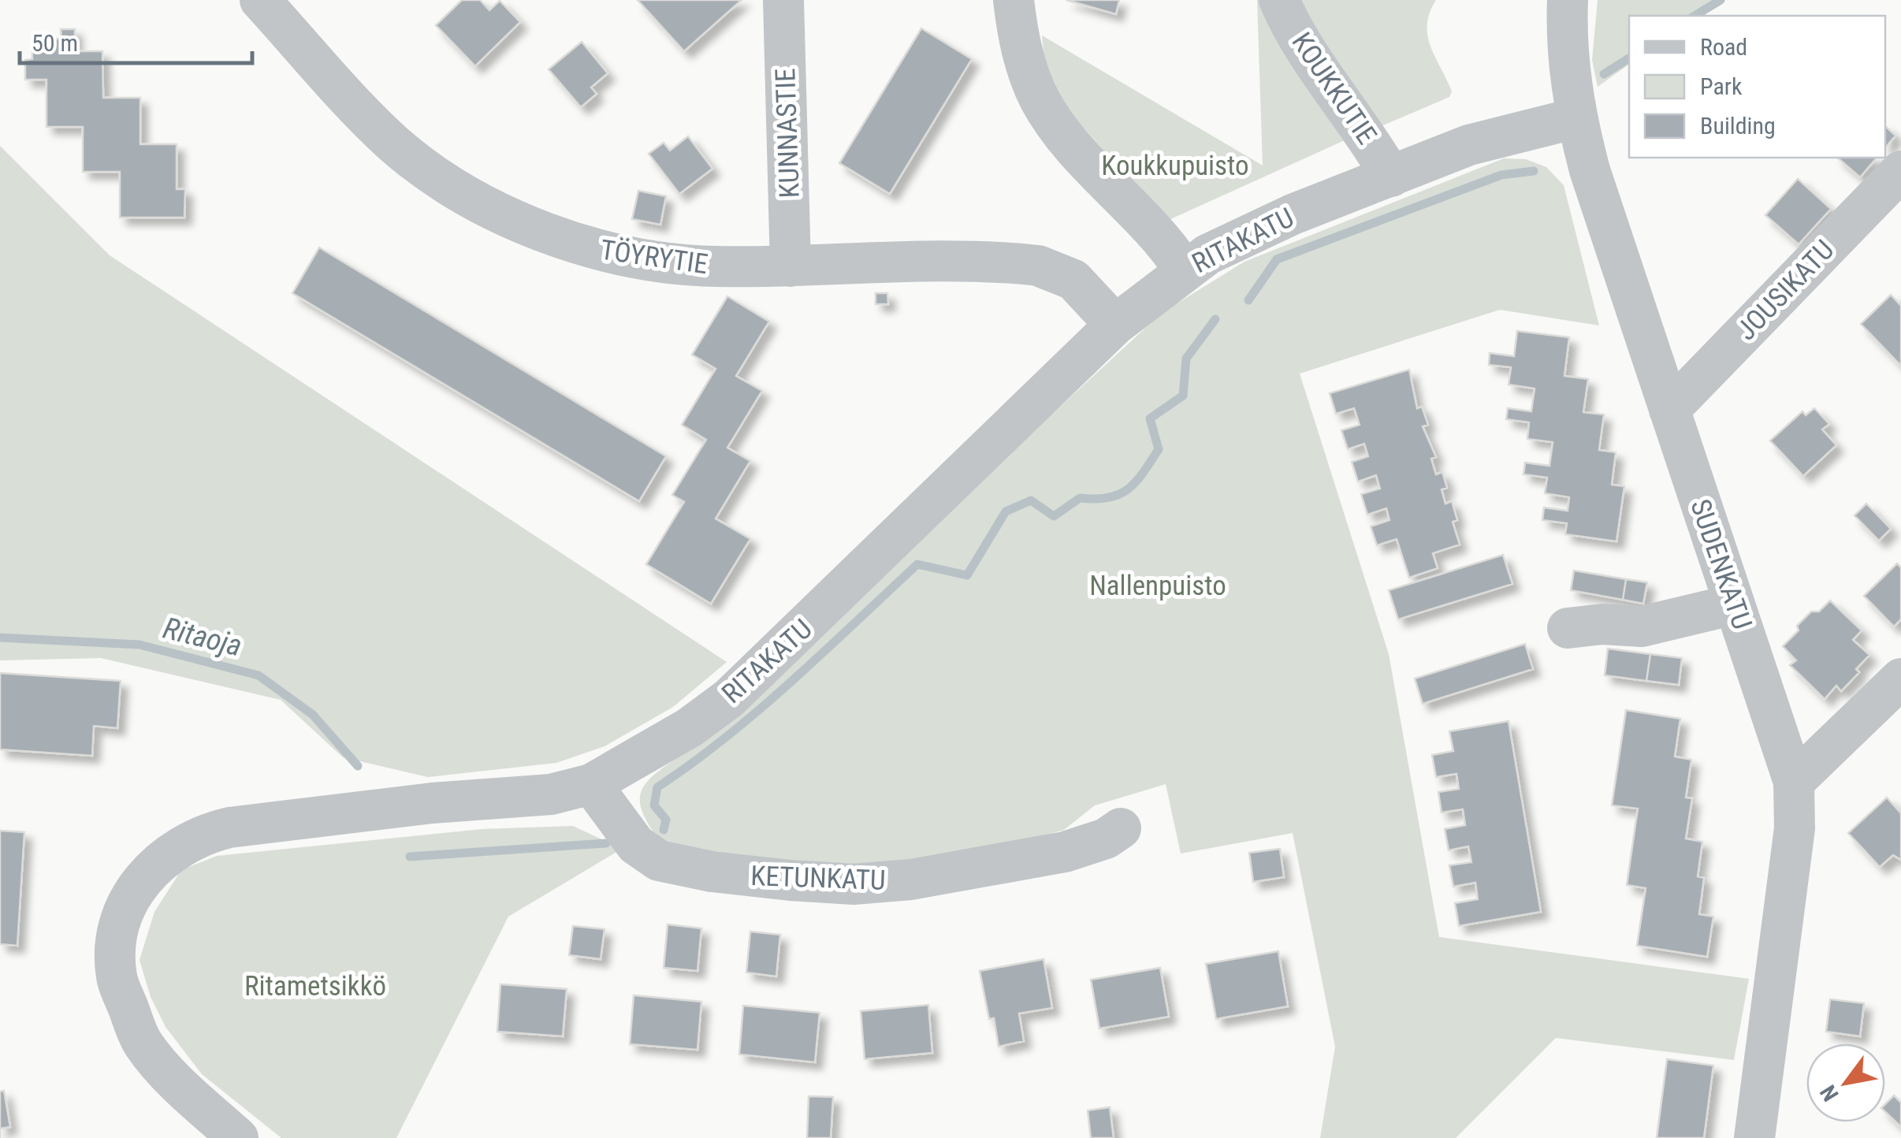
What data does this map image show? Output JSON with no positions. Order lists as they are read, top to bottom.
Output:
{
  "streets": {
    "street": [
      "KOUKKUTIE",
      "KUNNASTIE",
      "RITAKATU",
      "TÖYRYTIE",
      "JOUSIKATU",
      "SUDENKATU",
      "KETUNKATU"
    ]
  },
  "crossings": [
    ["KOUKKUTIE", "RITAKATU"],
    ["KUNNASTIE", "TÖYRYTIE"],
    ["RITAKATU", "TÖYRYTIE"],
    ["RITAKATU", "SUDENKATU"],
    ["RITAKATU", "KETUNKATU"],
    ["JOUSIKATU", "SUDENKATU"]
  ],
  "water": ["Ritaoja"],
  "parks": ["Koukkupuisto", "Nallenpuisto", "Ritametsikkö"],
  "legend": ["Road", "Park", "Building"],
  "scale_bar": "50 m",
  "north": "bottom left"
}
